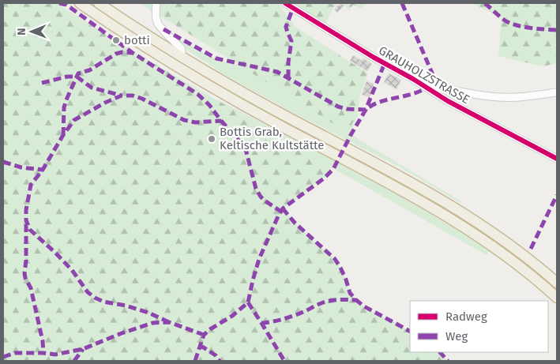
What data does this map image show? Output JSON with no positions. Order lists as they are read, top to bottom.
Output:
{
  "streets": {
    "street": ["GRAUHOLZSTRASSE"]
  },
  "places": ["botti", "Bottis Grab, Keltische Kultstätte"],
  "legend": ["Radweg", "Weg"],
  "north": "left"
}
